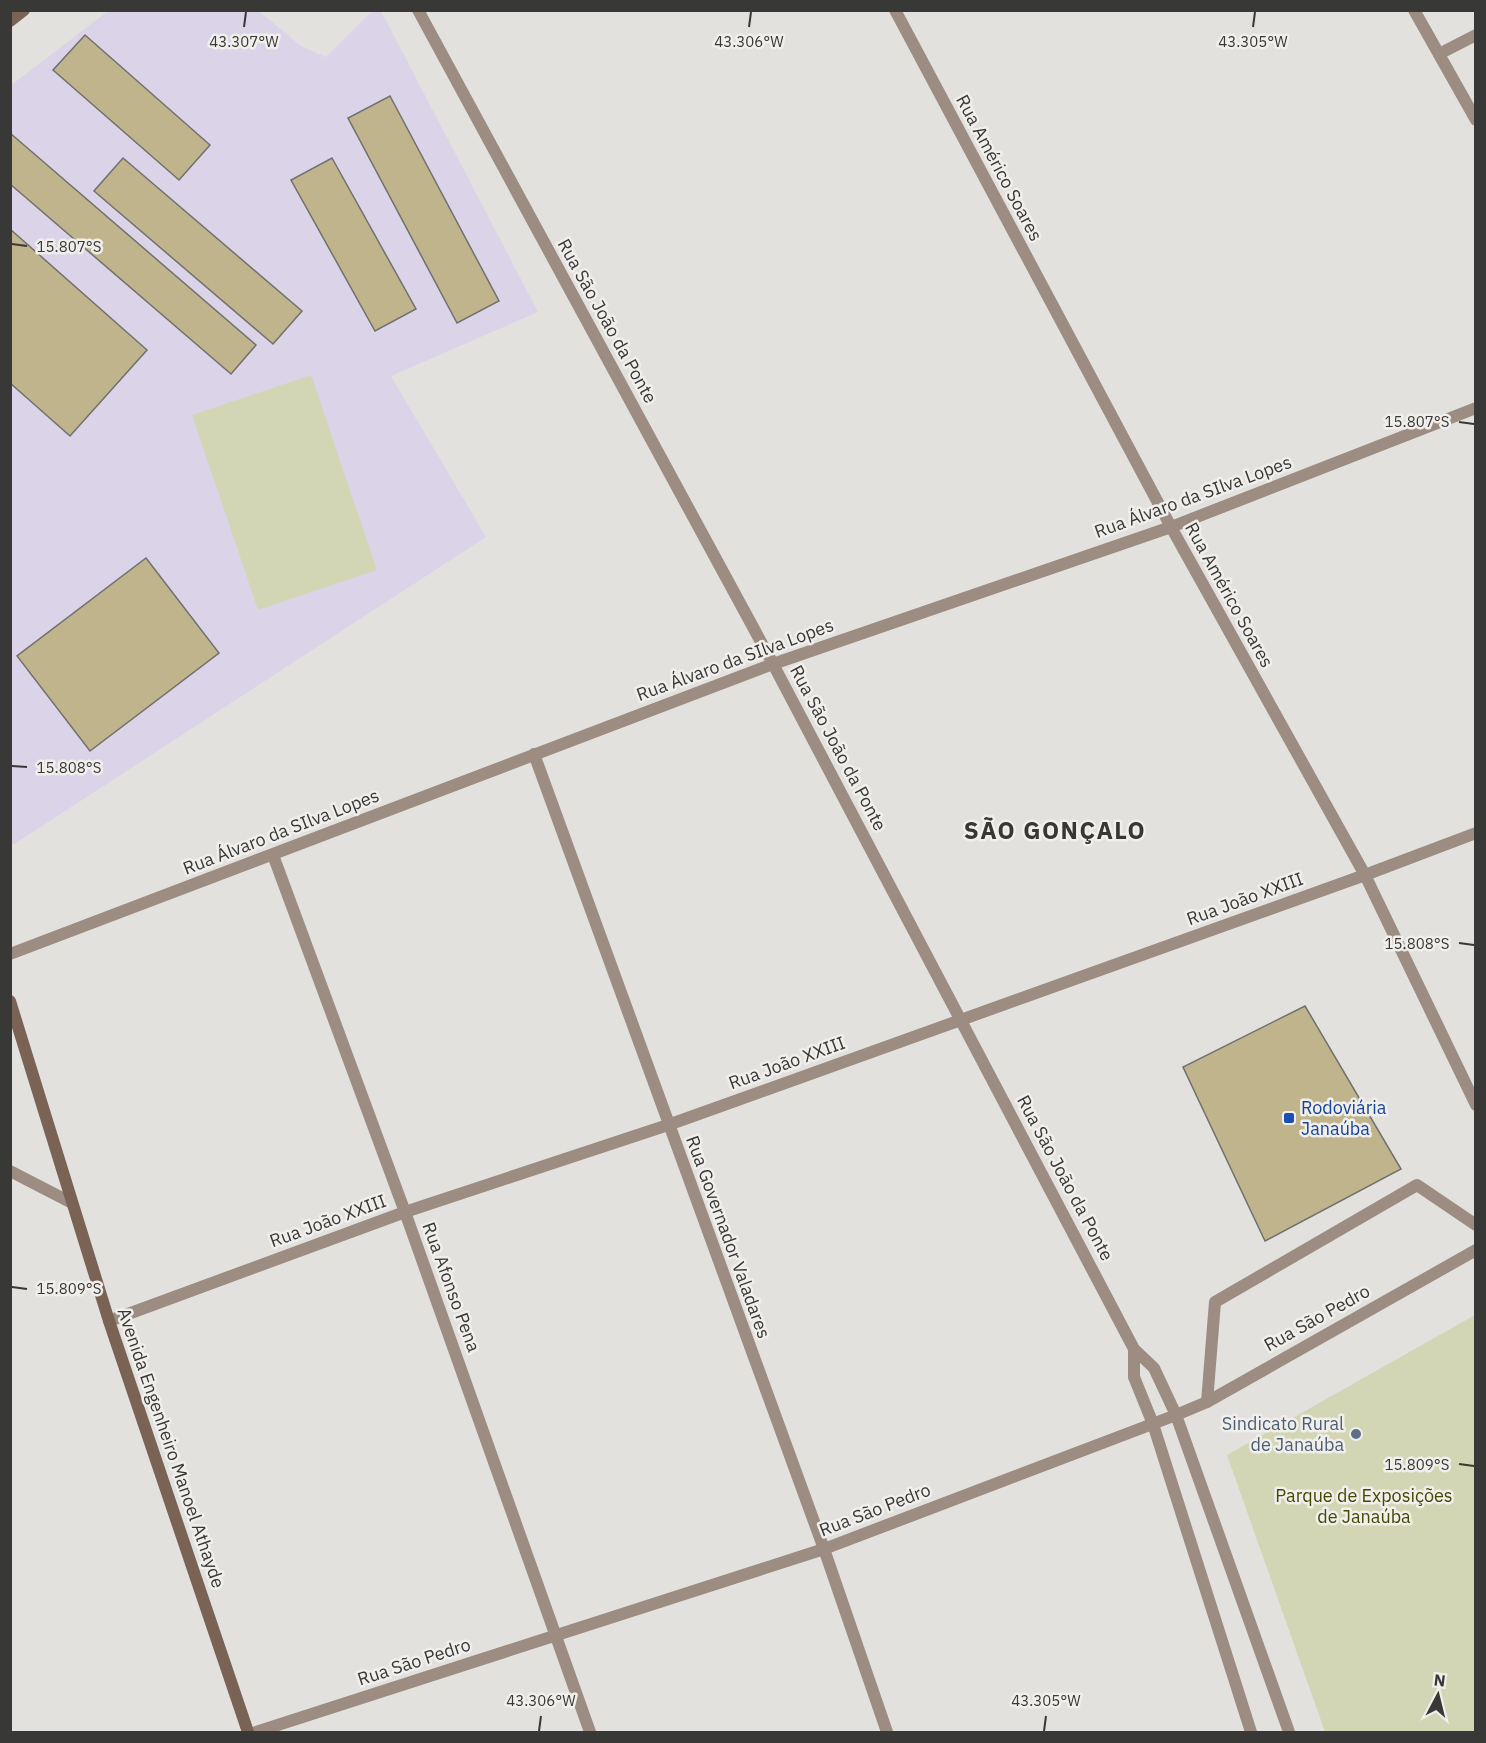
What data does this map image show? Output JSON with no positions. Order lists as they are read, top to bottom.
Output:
{
  "streets": {
    "main road": ["Avenida Engenheiro Manoel Athayde"],
    "street": [
      "Rua Américo Soares",
      "Rua São João da Ponte",
      "Rua Álvaro da SIlva Lopes",
      "Rua João XXIII",
      "Rua Governador Valadares",
      "Rua Afonso Pena",
      "Rua São Pedro"
    ]
  },
  "crossings": [
    ["Rua Américo Soares", "Rua Álvaro da SIlva Lopes"],
    ["Rua Américo Soares", "Rua João XXIII"],
    ["Rua São João da Ponte", "Rua Álvaro da SIlva Lopes"],
    ["Rua São João da Ponte", "Rua João XXIII"],
    ["Rua São João da Ponte", "Rua São Pedro"],
    ["Rua Álvaro da SIlva Lopes", "Rua Governador Valadares"],
    ["Rua Álvaro da SIlva Lopes", "Rua Afonso Pena"],
    ["Rua João XXIII", "Rua Governador Valadares"],
    ["Rua João XXIII", "Rua Afonso Pena"],
    ["Rua João XXIII", "Avenida Engenheiro Manoel Athayde"],
    ["Rua Governador Valadares", "Rua São Pedro"],
    ["Rua Afonso Pena", "Rua São Pedro"]
  ],
  "districts": ["SÃO GONÇALO"],
  "parks": ["Parque de Exposições de Janaúba"],
  "places": {
    "transit": ["Rodoviária Janaúba"],
    "other": ["Sindicato Rural de Janaúba"]
  },
  "north": "top",
  "coordinates": [
    "43.307°W",
    "43.306°W",
    "43.305°W",
    "15.807°S",
    "15.808°S",
    "15.809°S"
  ]
}
